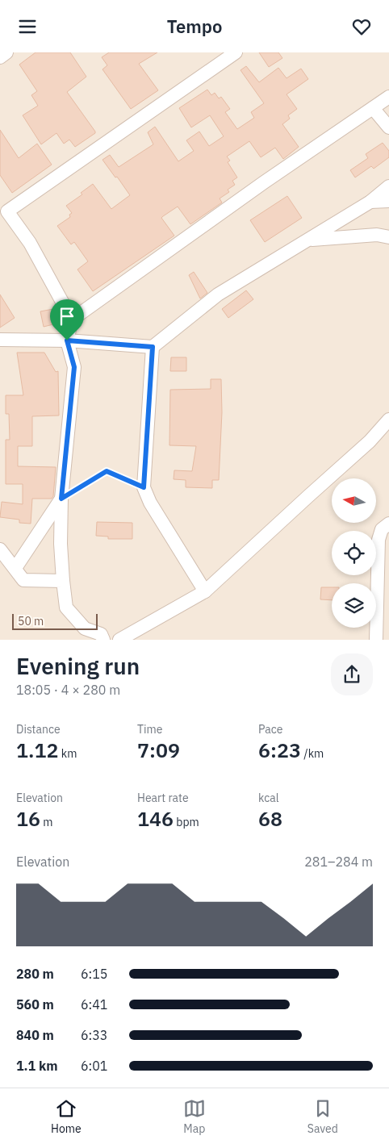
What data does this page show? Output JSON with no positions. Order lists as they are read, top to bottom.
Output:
{
  "scale_bar": "50 m",
  "north": "left",
  "page": {
    "header": "Tempo",
    "scale": "50 m",
    "heading": ["Evening run", "18:05 · 4 × 280 m"],
    "stats": [
      ["Distance", "1.12 km"],
      ["Time", "7:09"],
      ["Pace", "6:23 /km"],
      ["Elevation", "16 m"],
      ["Heart rate", "146 bpm"],
      ["kcal", "68"]
    ],
    "chart": ["Elevation", "281–284 m"],
    "list": [
      {
        "name": "280 m",
        "note": "6:15"
      },
      {
        "name": "560 m",
        "note": "6:41"
      },
      {
        "name": "840 m",
        "note": "6:33"
      },
      {
        "name": "1.1 km",
        "note": "6:01"
      }
    ],
    "tabs": ["Home", "Map", "Saved"]
  }
}
